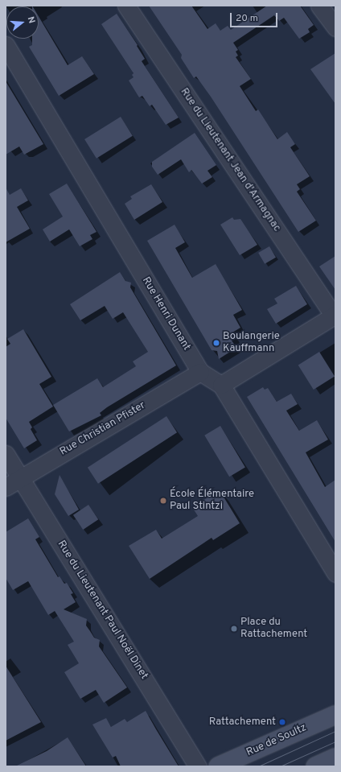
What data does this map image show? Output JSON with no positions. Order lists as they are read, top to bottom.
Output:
{
  "streets": {
    "main road": ["Rue de Soultz"],
    "street": [
      "Rue du Lieutenant Jean d'Armagnac",
      "Rue Henri Dunant",
      "Rue Christian Pfister",
      "Rue du Lieutenant Paul Noël Dinet"
    ]
  },
  "crossings": [
    ["Rue Henri Dunant", "Rue Christian Pfister"],
    ["Rue Christian Pfister", "Rue du Lieutenant Paul Noël Dinet"]
  ],
  "places": [
    "Boulangerie Kauffmann",
    "École Élémentaire Paul Stintzi",
    "Place du Rattachement",
    "Rattachement"
  ],
  "scale_bar": "20 m",
  "north": "right"
}
